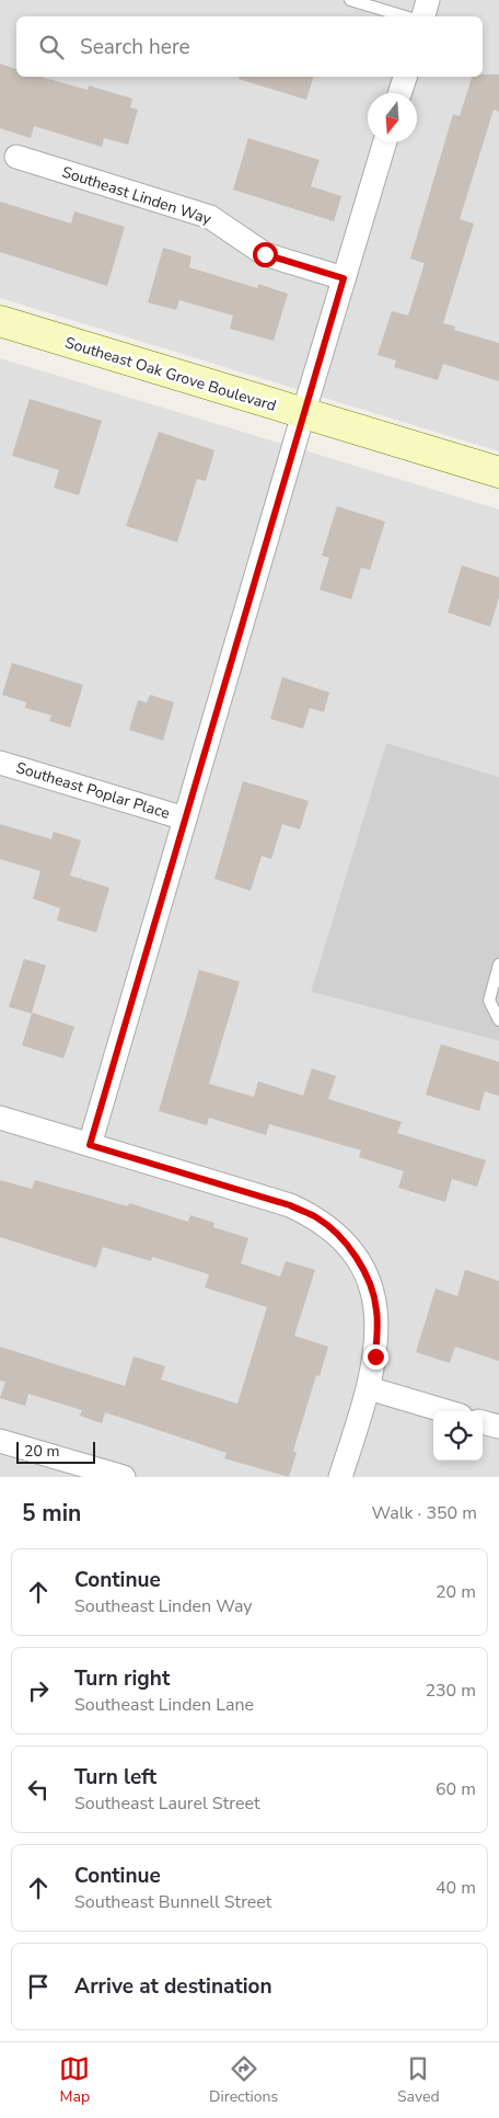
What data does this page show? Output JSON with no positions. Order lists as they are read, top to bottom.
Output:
{
  "streets": {
    "street": ["Southeast Linden Way", "Southeast Oak Grove Boulevard", "Southeast Poplar Place"]
  },
  "scale_bar": "20 m",
  "north": "bottom",
  "page": {
    "search": "Search here",
    "scale": "20 m",
    "heading": ["5 min", "Walk · 350 m"],
    "list": [
      ["Continue", "Southeast Linden Way", "20 m"],
      ["Turn right", "Southeast Linden Lane", "230 m"],
      ["Turn left", "Southeast Laurel Street", "60 m"],
      ["Continue", "Southeast Bunnell Street", "40 m"],
      "Arrive at destination"
    ],
    "nav": ["Map", "Directions", "Saved"]
  }
}
